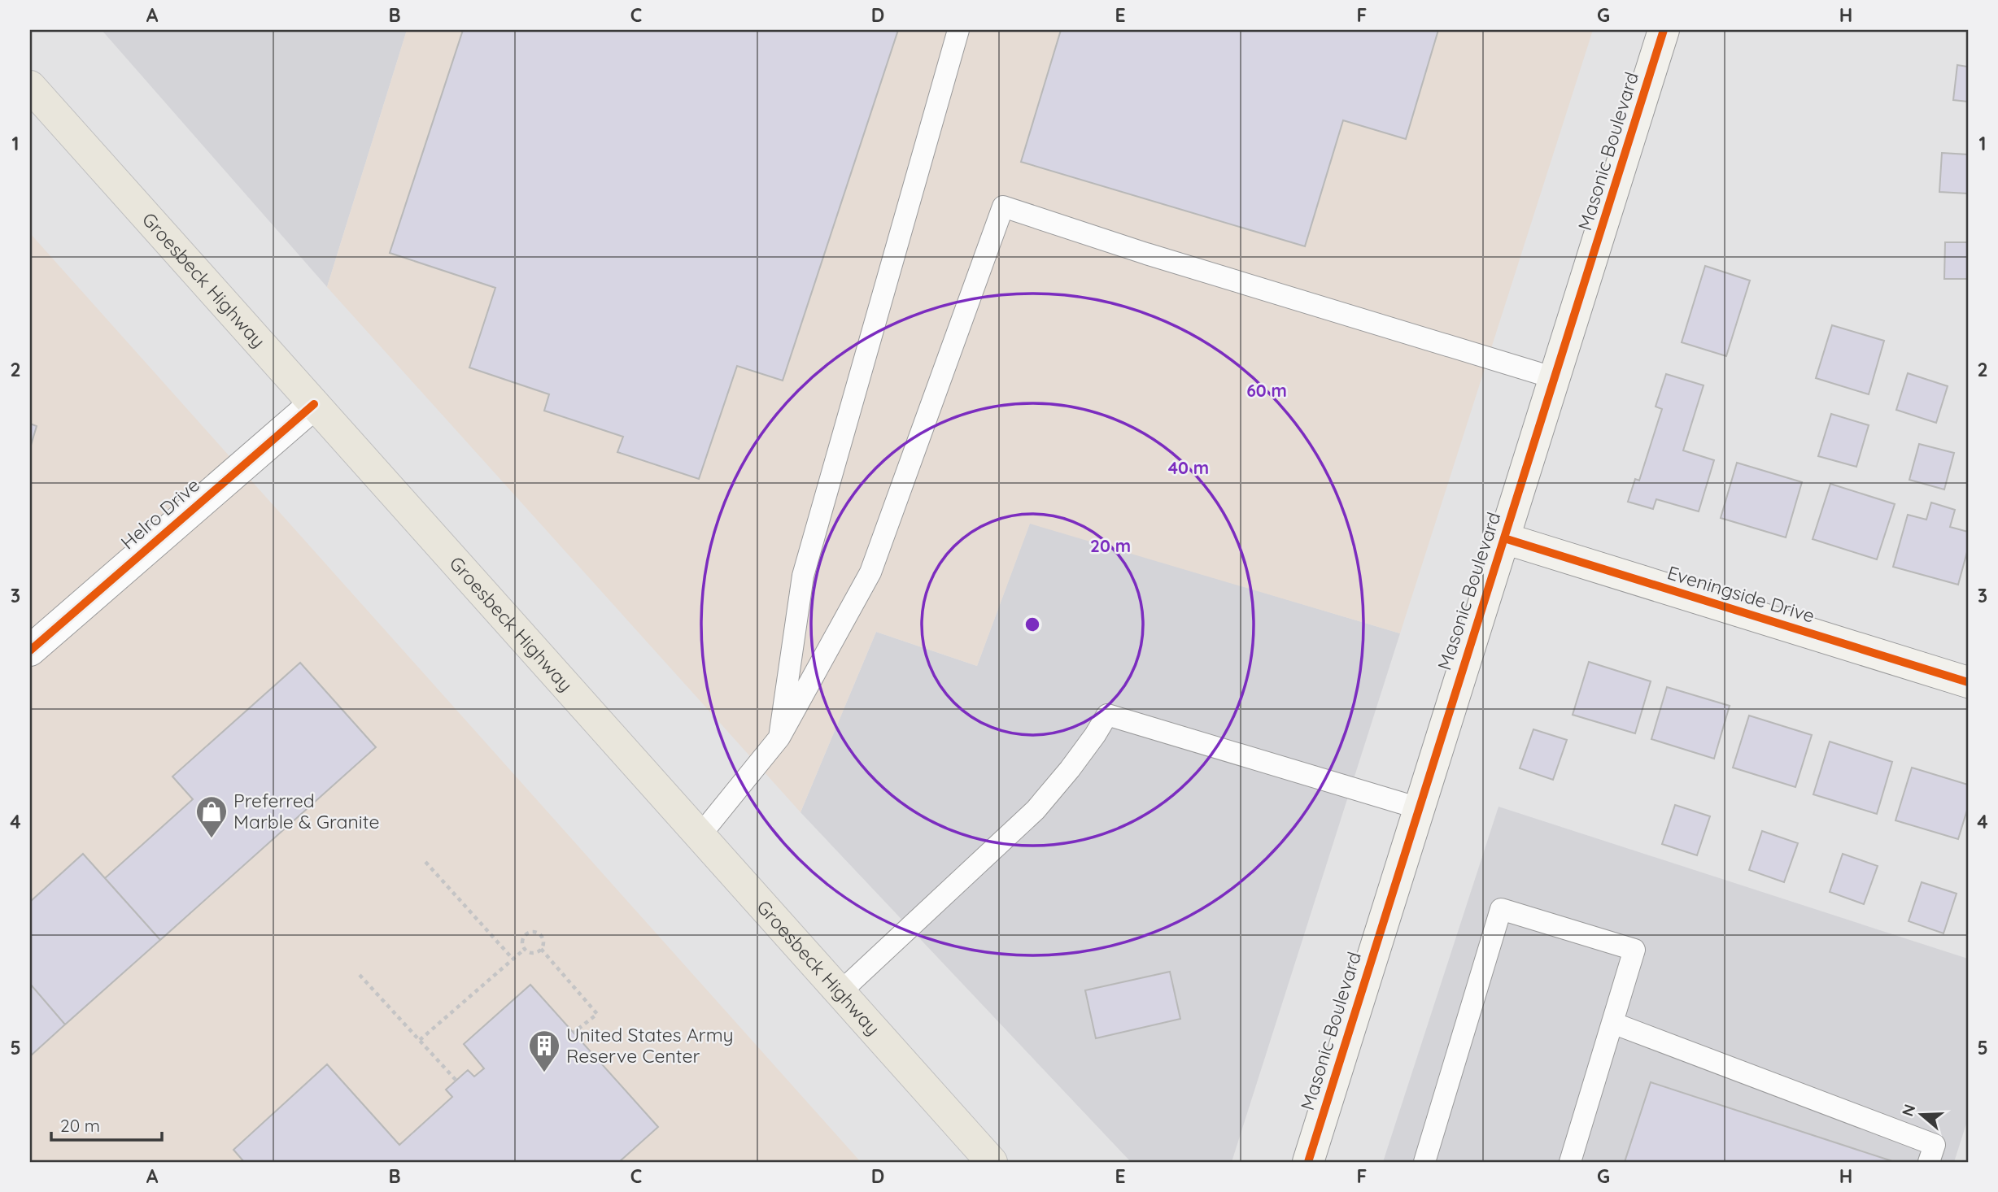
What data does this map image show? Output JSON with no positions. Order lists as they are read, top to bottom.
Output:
{
  "streets": {
    "main road": ["Groesbeck Highway"],
    "street": ["Masonic Boulevard", "Helro Drive", "Eveningside Drive"]
  },
  "crossings": [
    ["Masonic Boulevard", "Eveningside Drive"],
    ["Groesbeck Highway", "Helro Drive"]
  ],
  "places": {
    "shop": ["Preferred Marble & Granite"],
    "building": ["United States Army Reserve Center"]
  },
  "scale_bar": "20 m",
  "north": "left",
  "grid": {
    "columns": [
      "A",
      "B",
      "C",
      "D",
      "E",
      "F",
      "G",
      "H"
    ],
    "rows": [
      "1",
      "2",
      "3",
      "4",
      "5"
    ]
  },
  "rings": ["60 m", "40 m", "20 m"]
}
